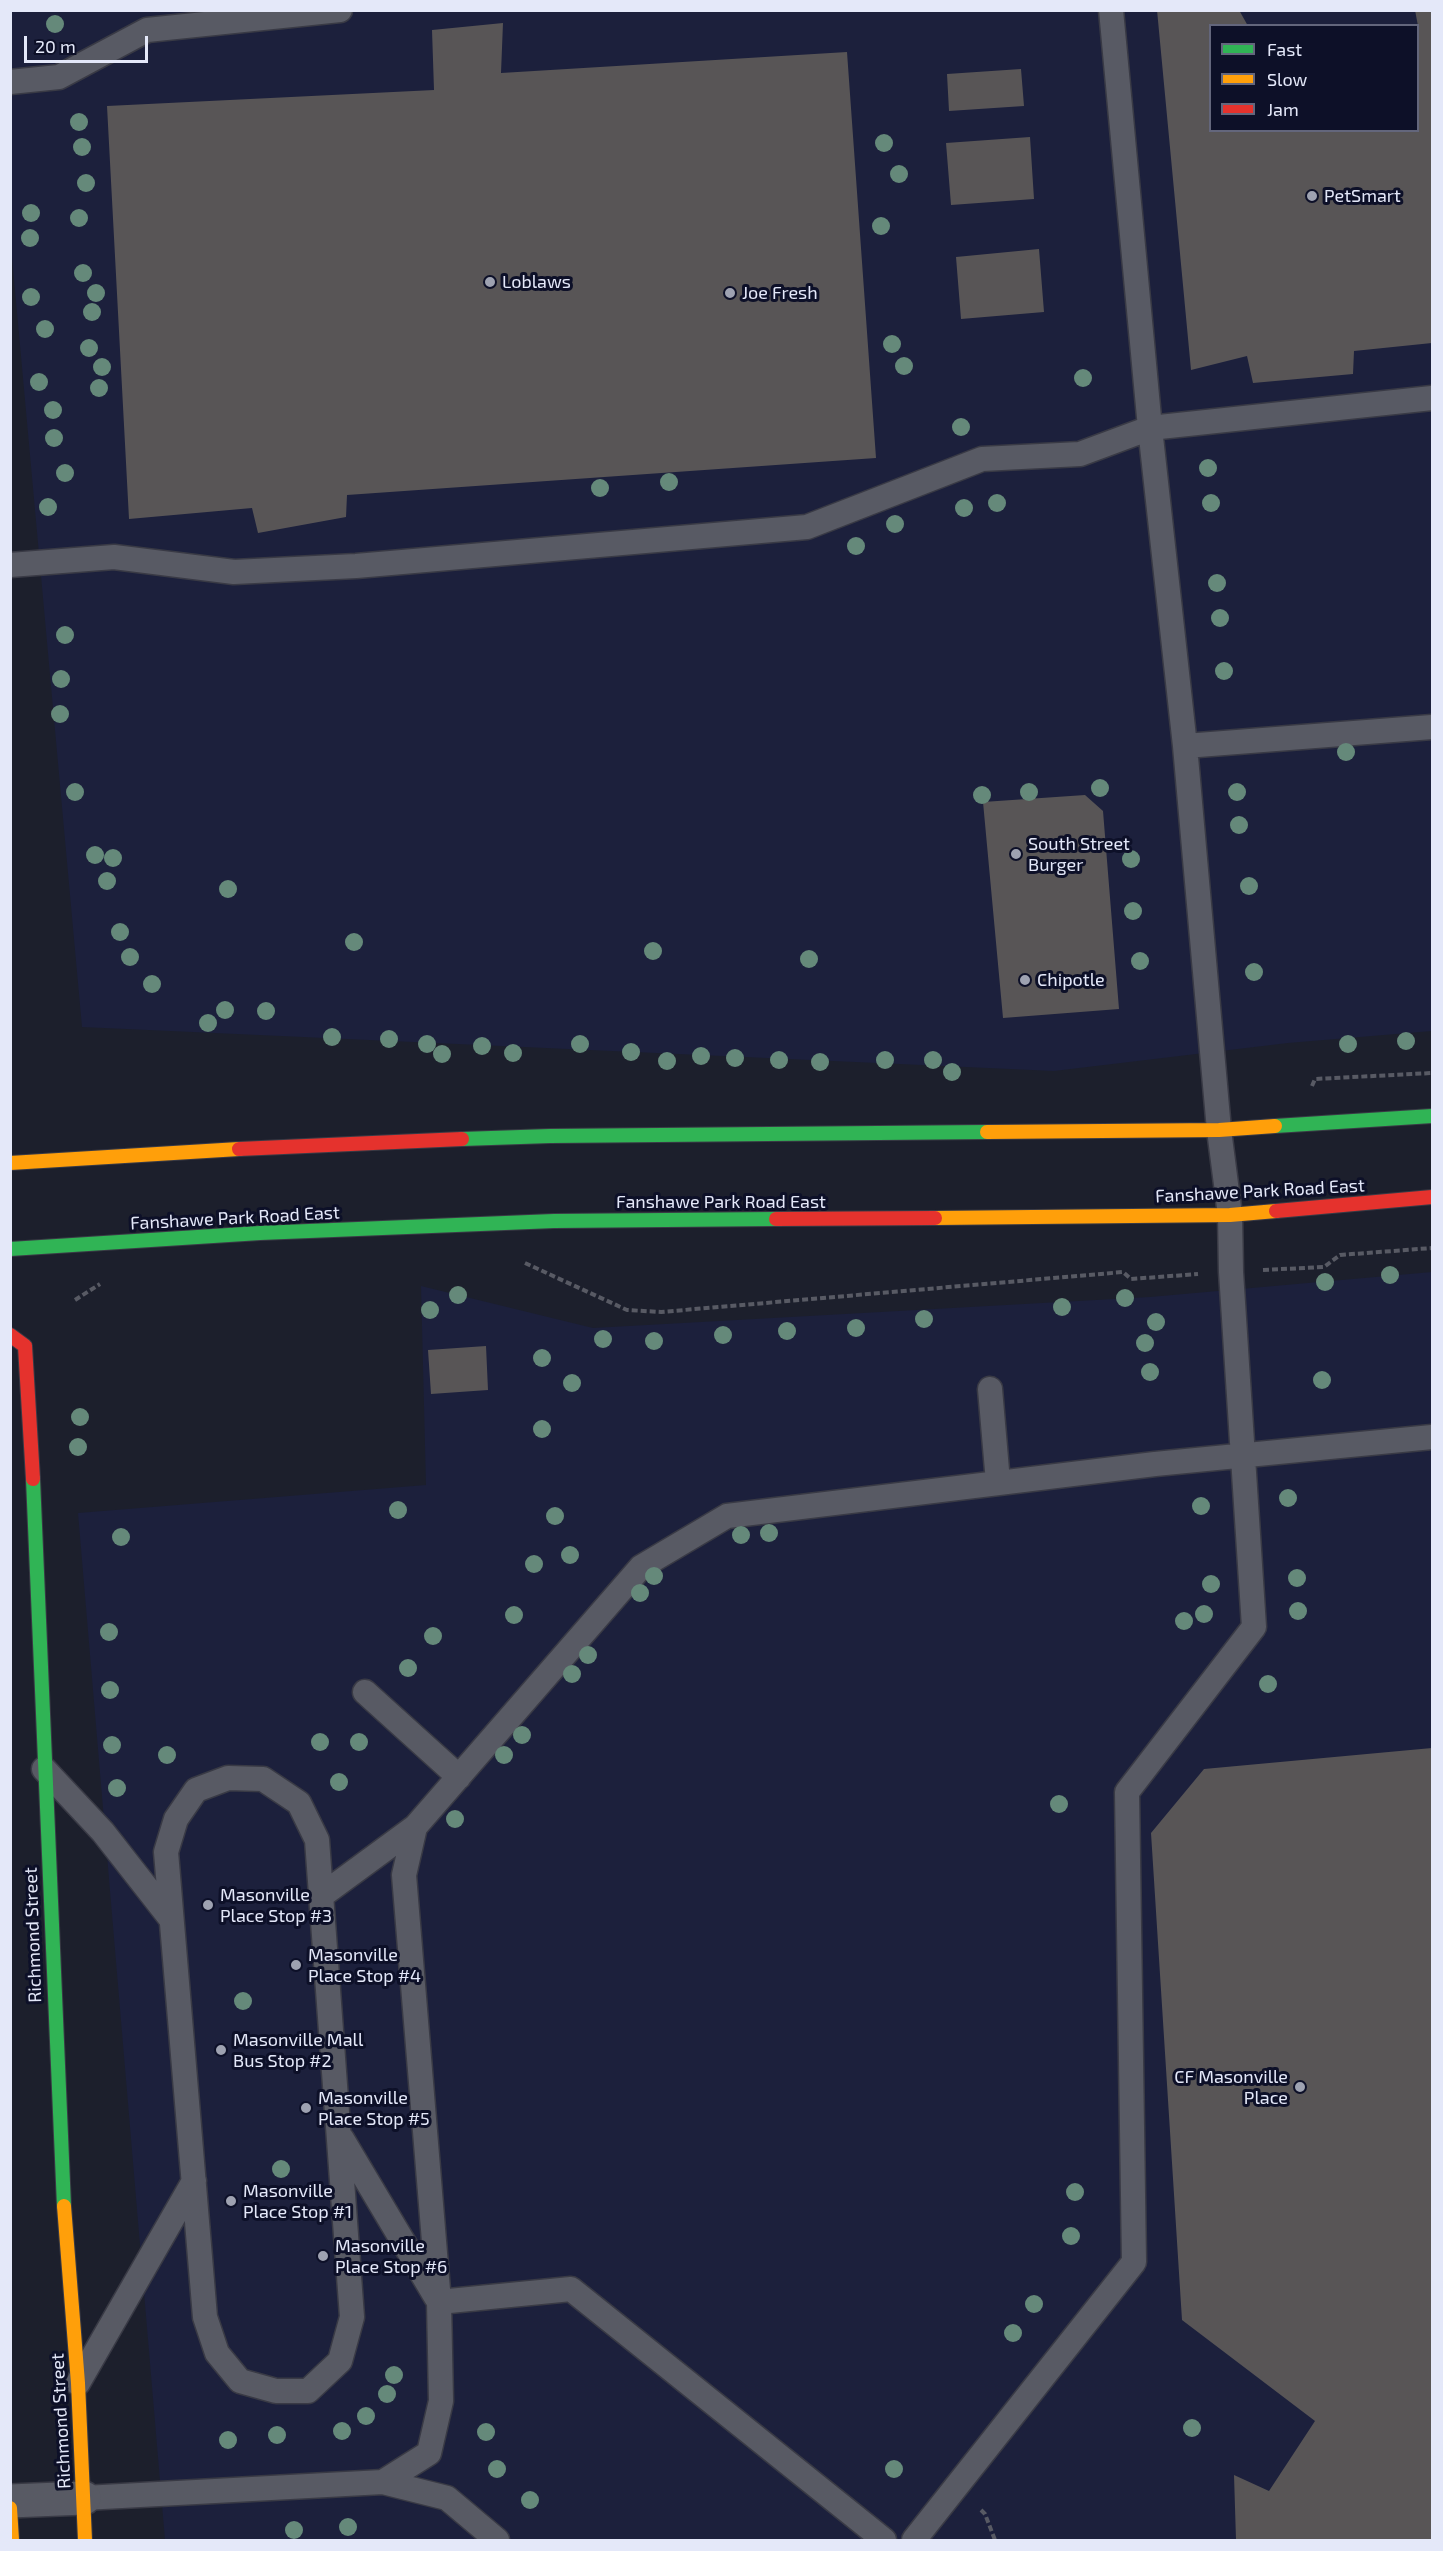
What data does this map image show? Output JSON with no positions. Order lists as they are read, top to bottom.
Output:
{
  "streets": {
    "main road": ["Fanshawe Park Road East", "Richmond Street"]
  },
  "places": [
    "PetSmart",
    "Loblaws",
    "Joe Fresh",
    "South Street Burger",
    "Chipotle",
    "Masonville Place Stop #3",
    "Masonville Place Stop #4",
    "Masonville Mall Bus Stop #2",
    "CF Masonville Place",
    "Masonville Place Stop #5",
    "Masonville Place Stop #1",
    "Masonville Place Stop #6"
  ],
  "legend": ["Fast", "Slow", "Jam"],
  "scale_bar": "20 m"
}
